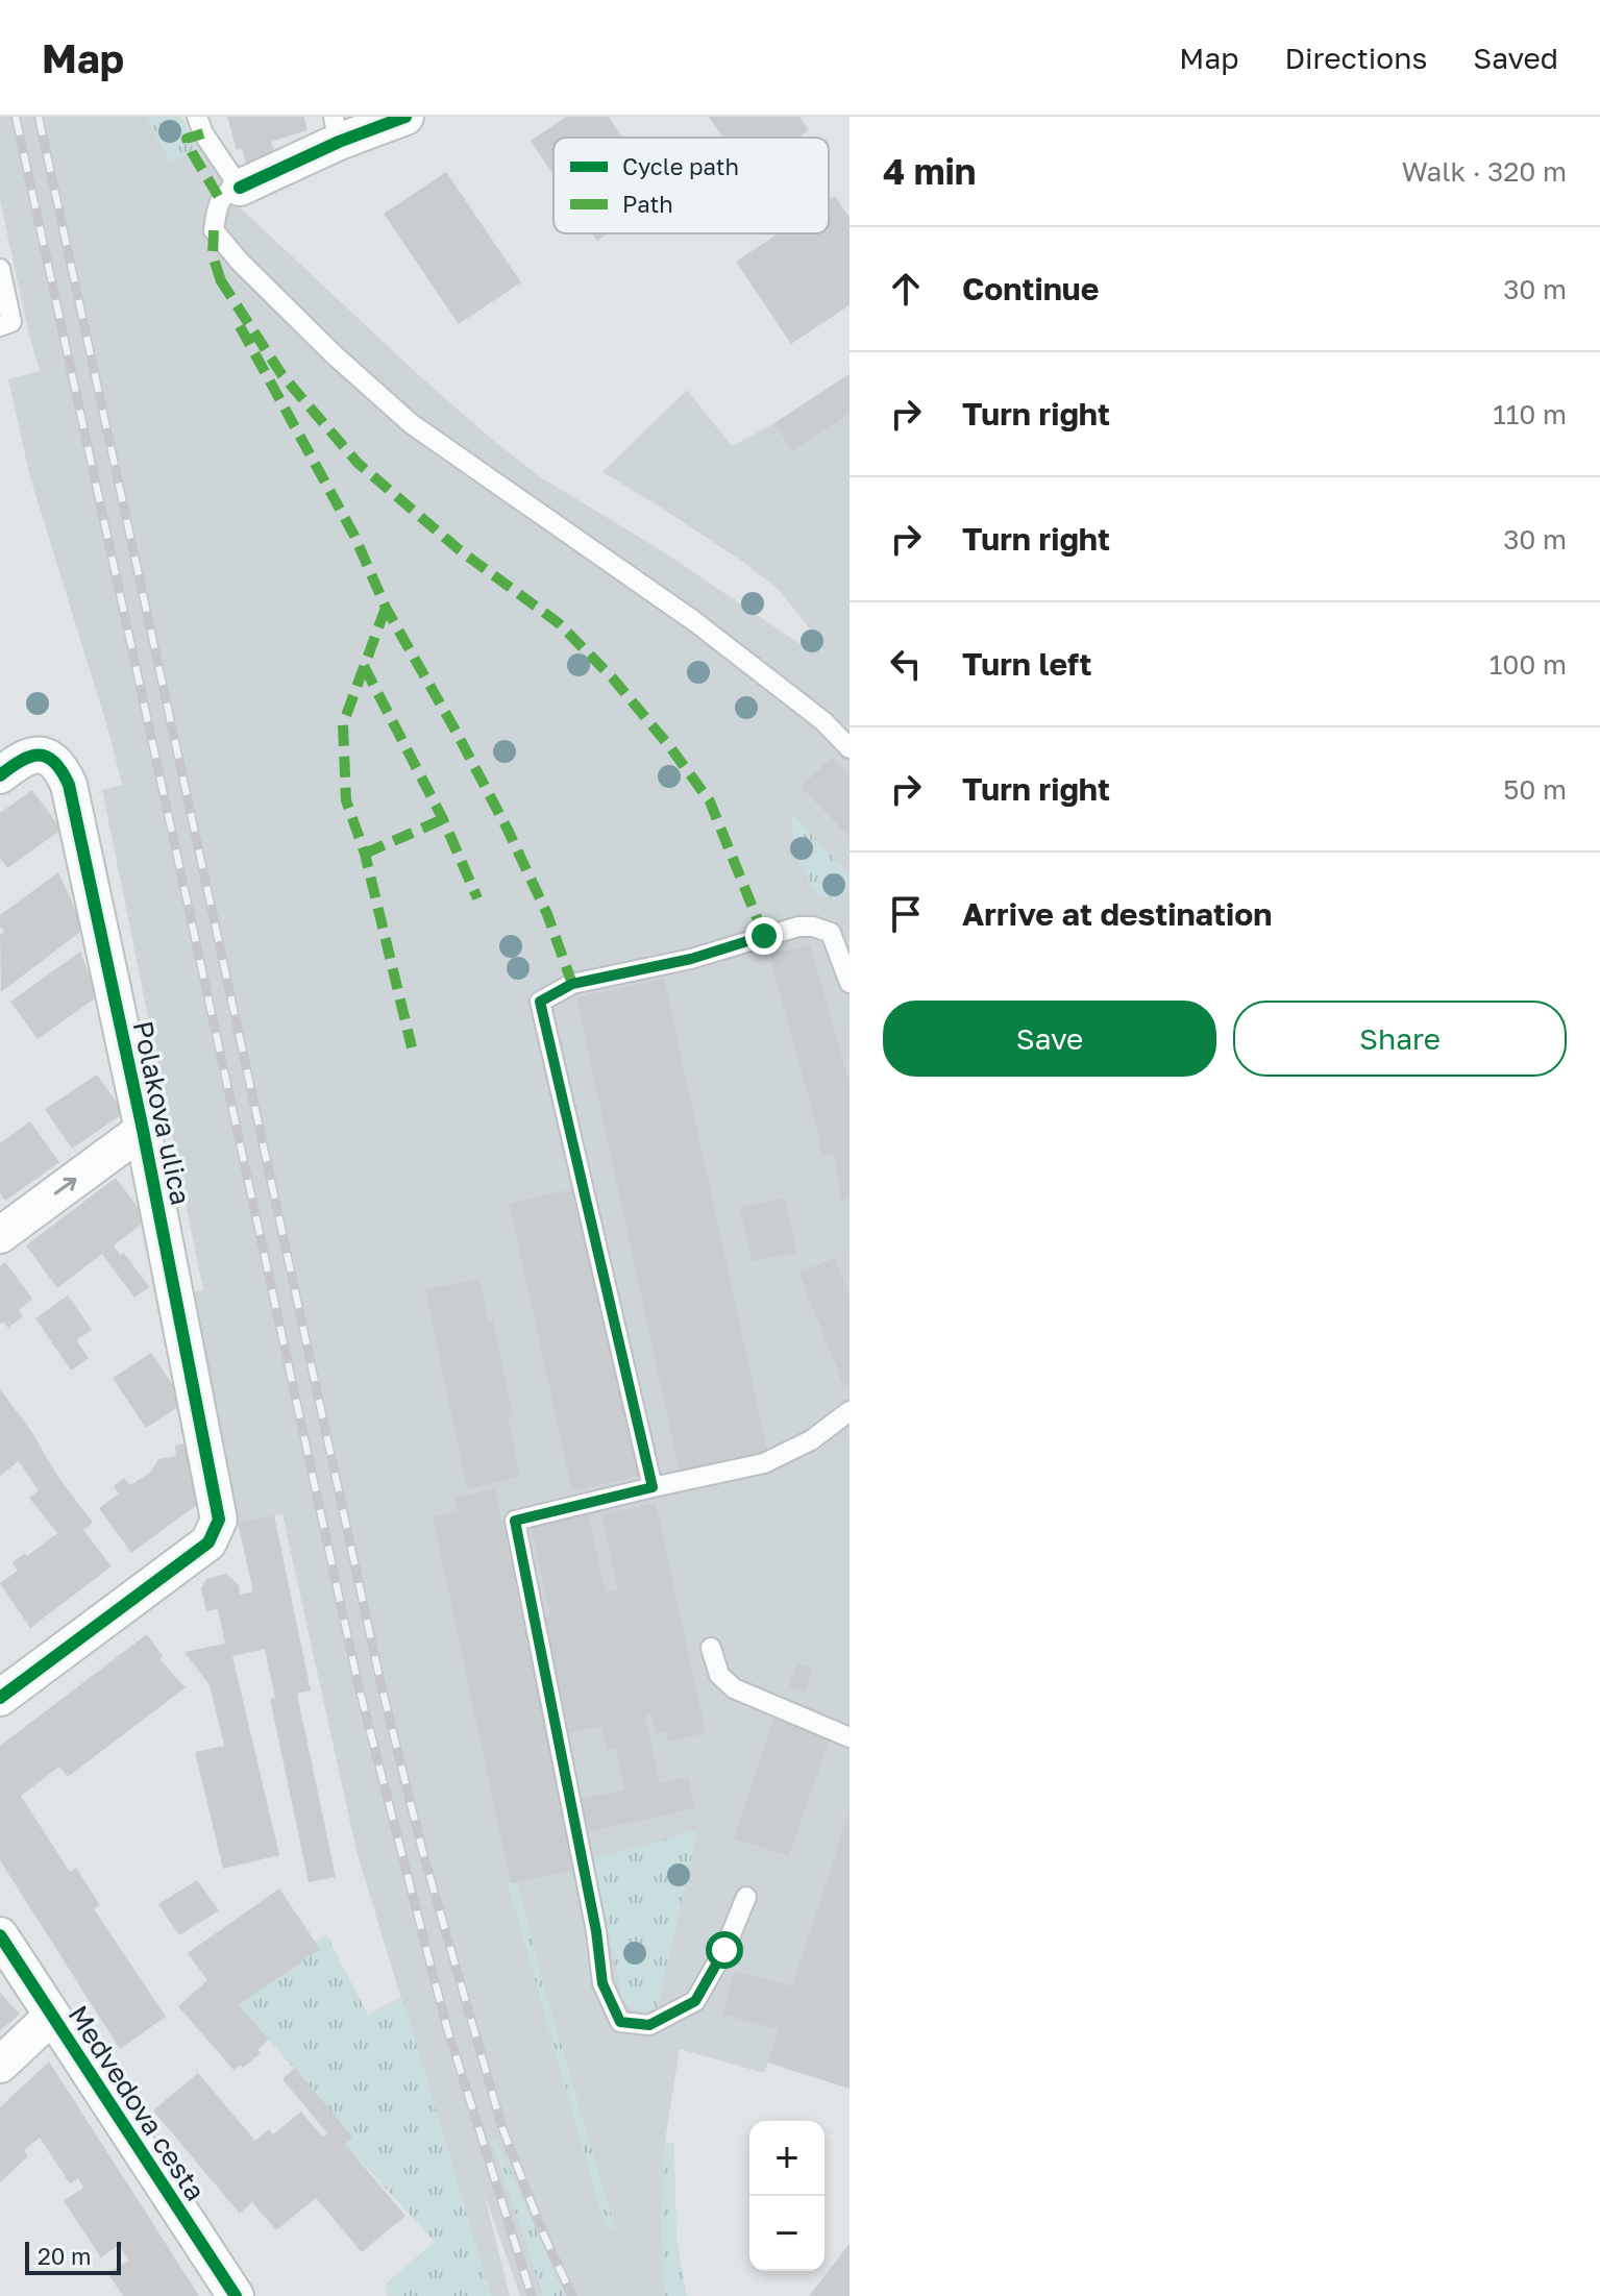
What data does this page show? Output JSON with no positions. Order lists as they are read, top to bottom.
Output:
{
  "streets": {
    "street": ["Polakova ulica", "Medvedova cesta"]
  },
  "legend": ["Cycle path", "Path"],
  "scale_bar": "20 m",
  "page": {
    "header": "Map",
    "nav": ["Map", "Directions", "Saved"],
    "heading": ["4 min", "Walk · 320 m"],
    "list": [
      ["Continue", "30 m"],
      ["Turn right", "110 m"],
      ["Turn right", "30 m"],
      ["Turn left", "100 m"],
      ["Turn right", "50 m"],
      "Arrive at destination"
    ],
    "buttons": ["Save", "Share"],
    "map_buttons": ["+", "−"],
    "scale": "20 m"
  }
}
